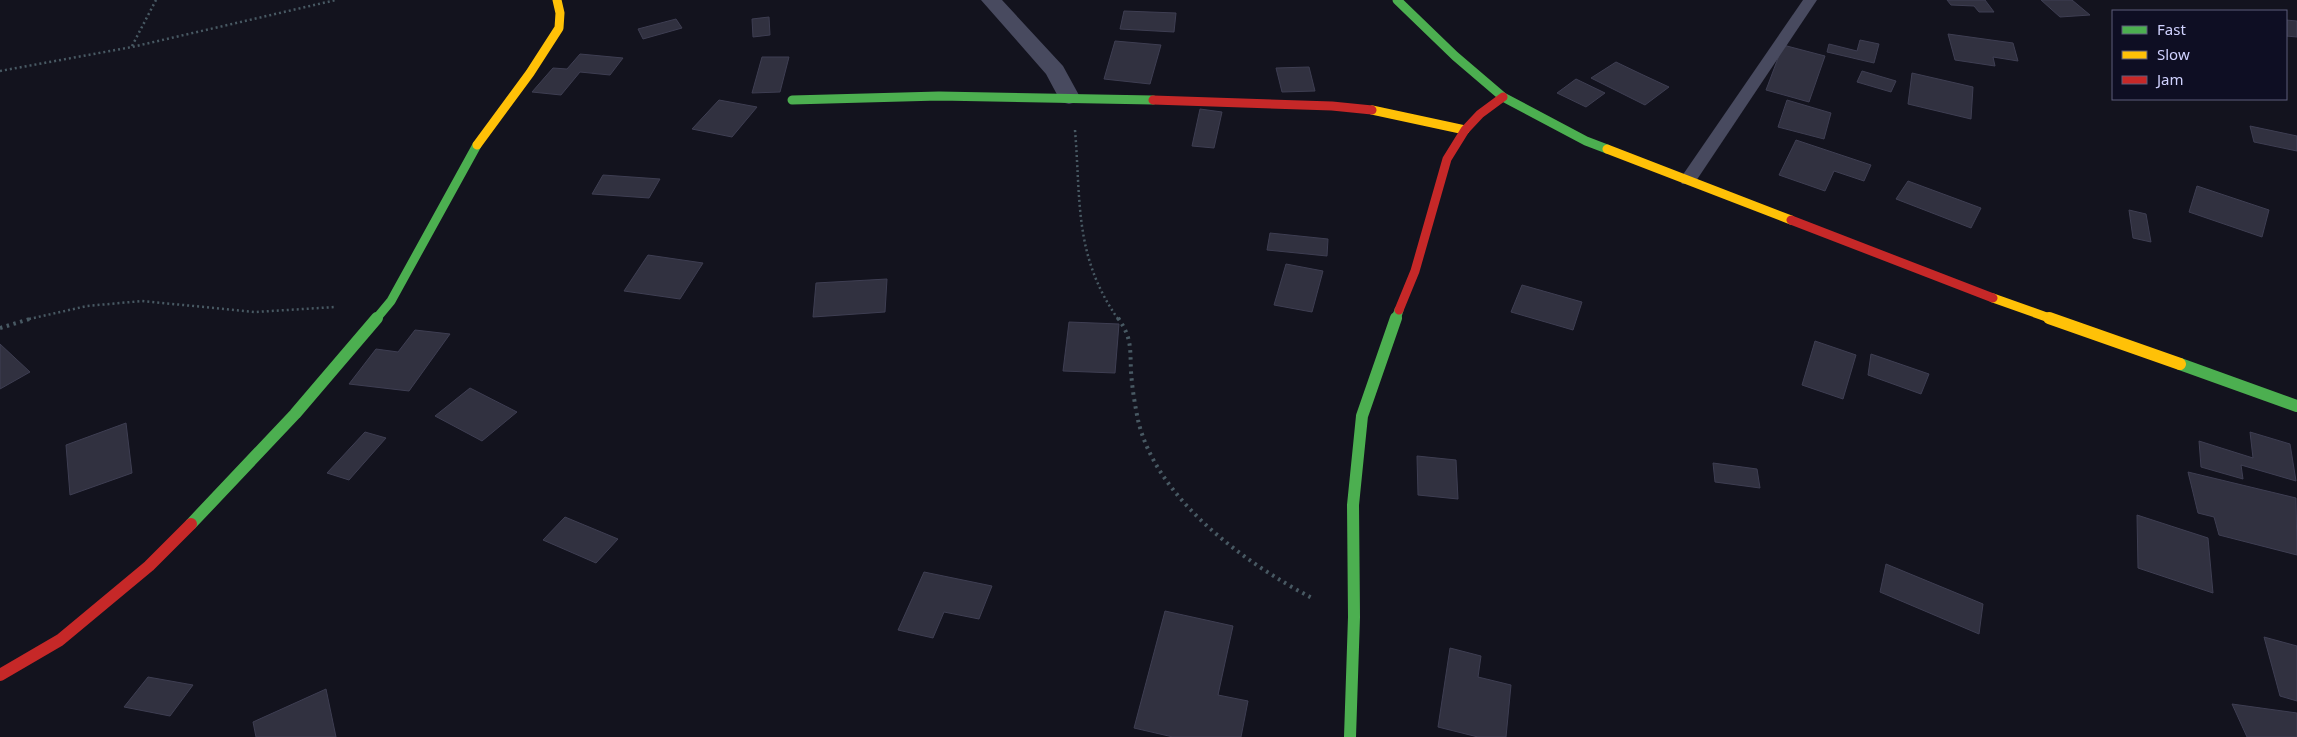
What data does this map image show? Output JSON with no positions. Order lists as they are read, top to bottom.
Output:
{
  "legend": ["Fast", "Slow", "Jam"]
}
